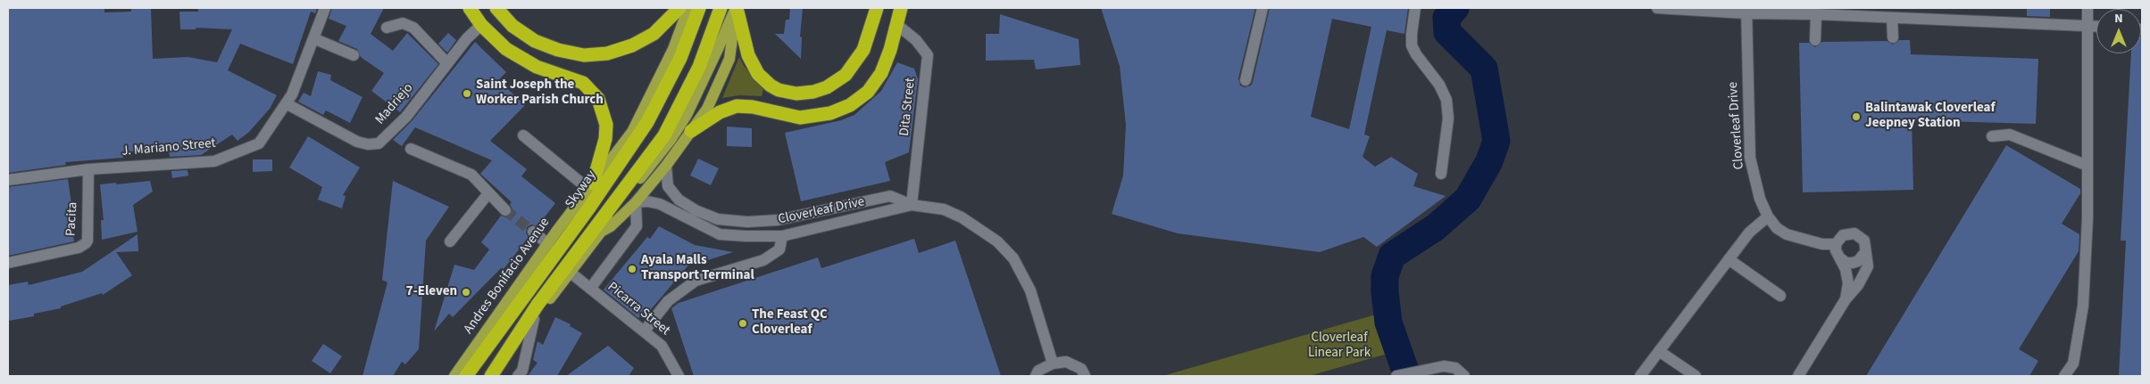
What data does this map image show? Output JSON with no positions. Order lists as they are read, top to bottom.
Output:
{
  "streets": {
    "highway": ["Skyway"],
    "main road": ["Andres Bonifacio Avenue"],
    "street": [
      "Madriejo",
      "Dita Street",
      "Cloverleaf Drive",
      "J. Mariano Street",
      "Pacita",
      "Picarra Street"
    ]
  },
  "crossings": [
    ["Madriejo", "J. Mariano Street"],
    ["Dita Street", "Cloverleaf Drive"],
    ["J. Mariano Street", "Pacita"]
  ],
  "parks": ["Cloverleaf Linear Park"],
  "places": [
    "Saint Joseph the Worker Parish Church",
    "Balintawak Cloverleaf Jeepney Station",
    "Ayala Malls Transport Terminal",
    "7-Eleven",
    "The Feast QC Cloverleaf"
  ],
  "north": "top"
}
